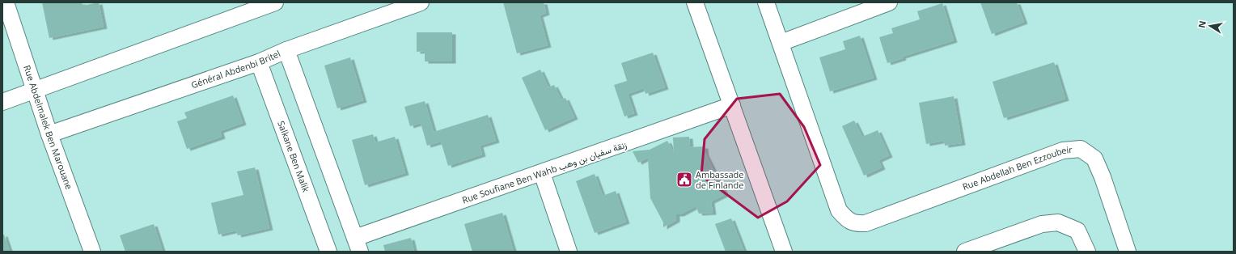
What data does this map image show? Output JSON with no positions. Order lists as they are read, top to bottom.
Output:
{
  "streets": {
    "street": [
      "Général Abdenbi Britel",
      "Rue Abdelmalek Ben Marouane",
      "Salkane Ben Malik",
      "Rue Abdellah Ben Ezzoubeir",
      "Rue Soufiane Ben Wahb زنقة سفيان بن وهب"
    ]
  },
  "crossings": [
    ["Général Abdenbi Britel", "Rue Abdelmalek Ben Marouane"],
    ["Général Abdenbi Britel", "Salkane Ben Malik"]
  ],
  "places": {
    "public building": ["Ambassade de Finlande"]
  },
  "north": "left"
}
